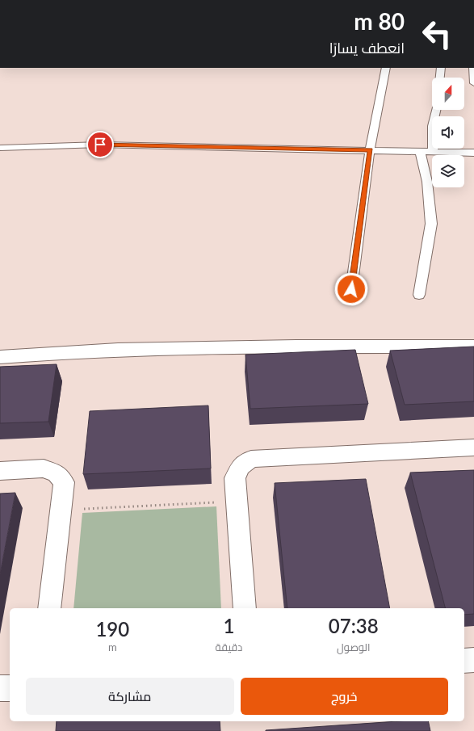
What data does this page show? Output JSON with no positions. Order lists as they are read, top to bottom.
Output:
{
  "north": "top",
  "page": {
    "turn": ["80 m", "انعطف يسارًا"],
    "eta": [
      "07:38",
      "الوصول",
      "1",
      "دقيقة",
      "190",
      "m"
    ],
    "buttons": ["خروج", "مشاركة"]
  }
}
